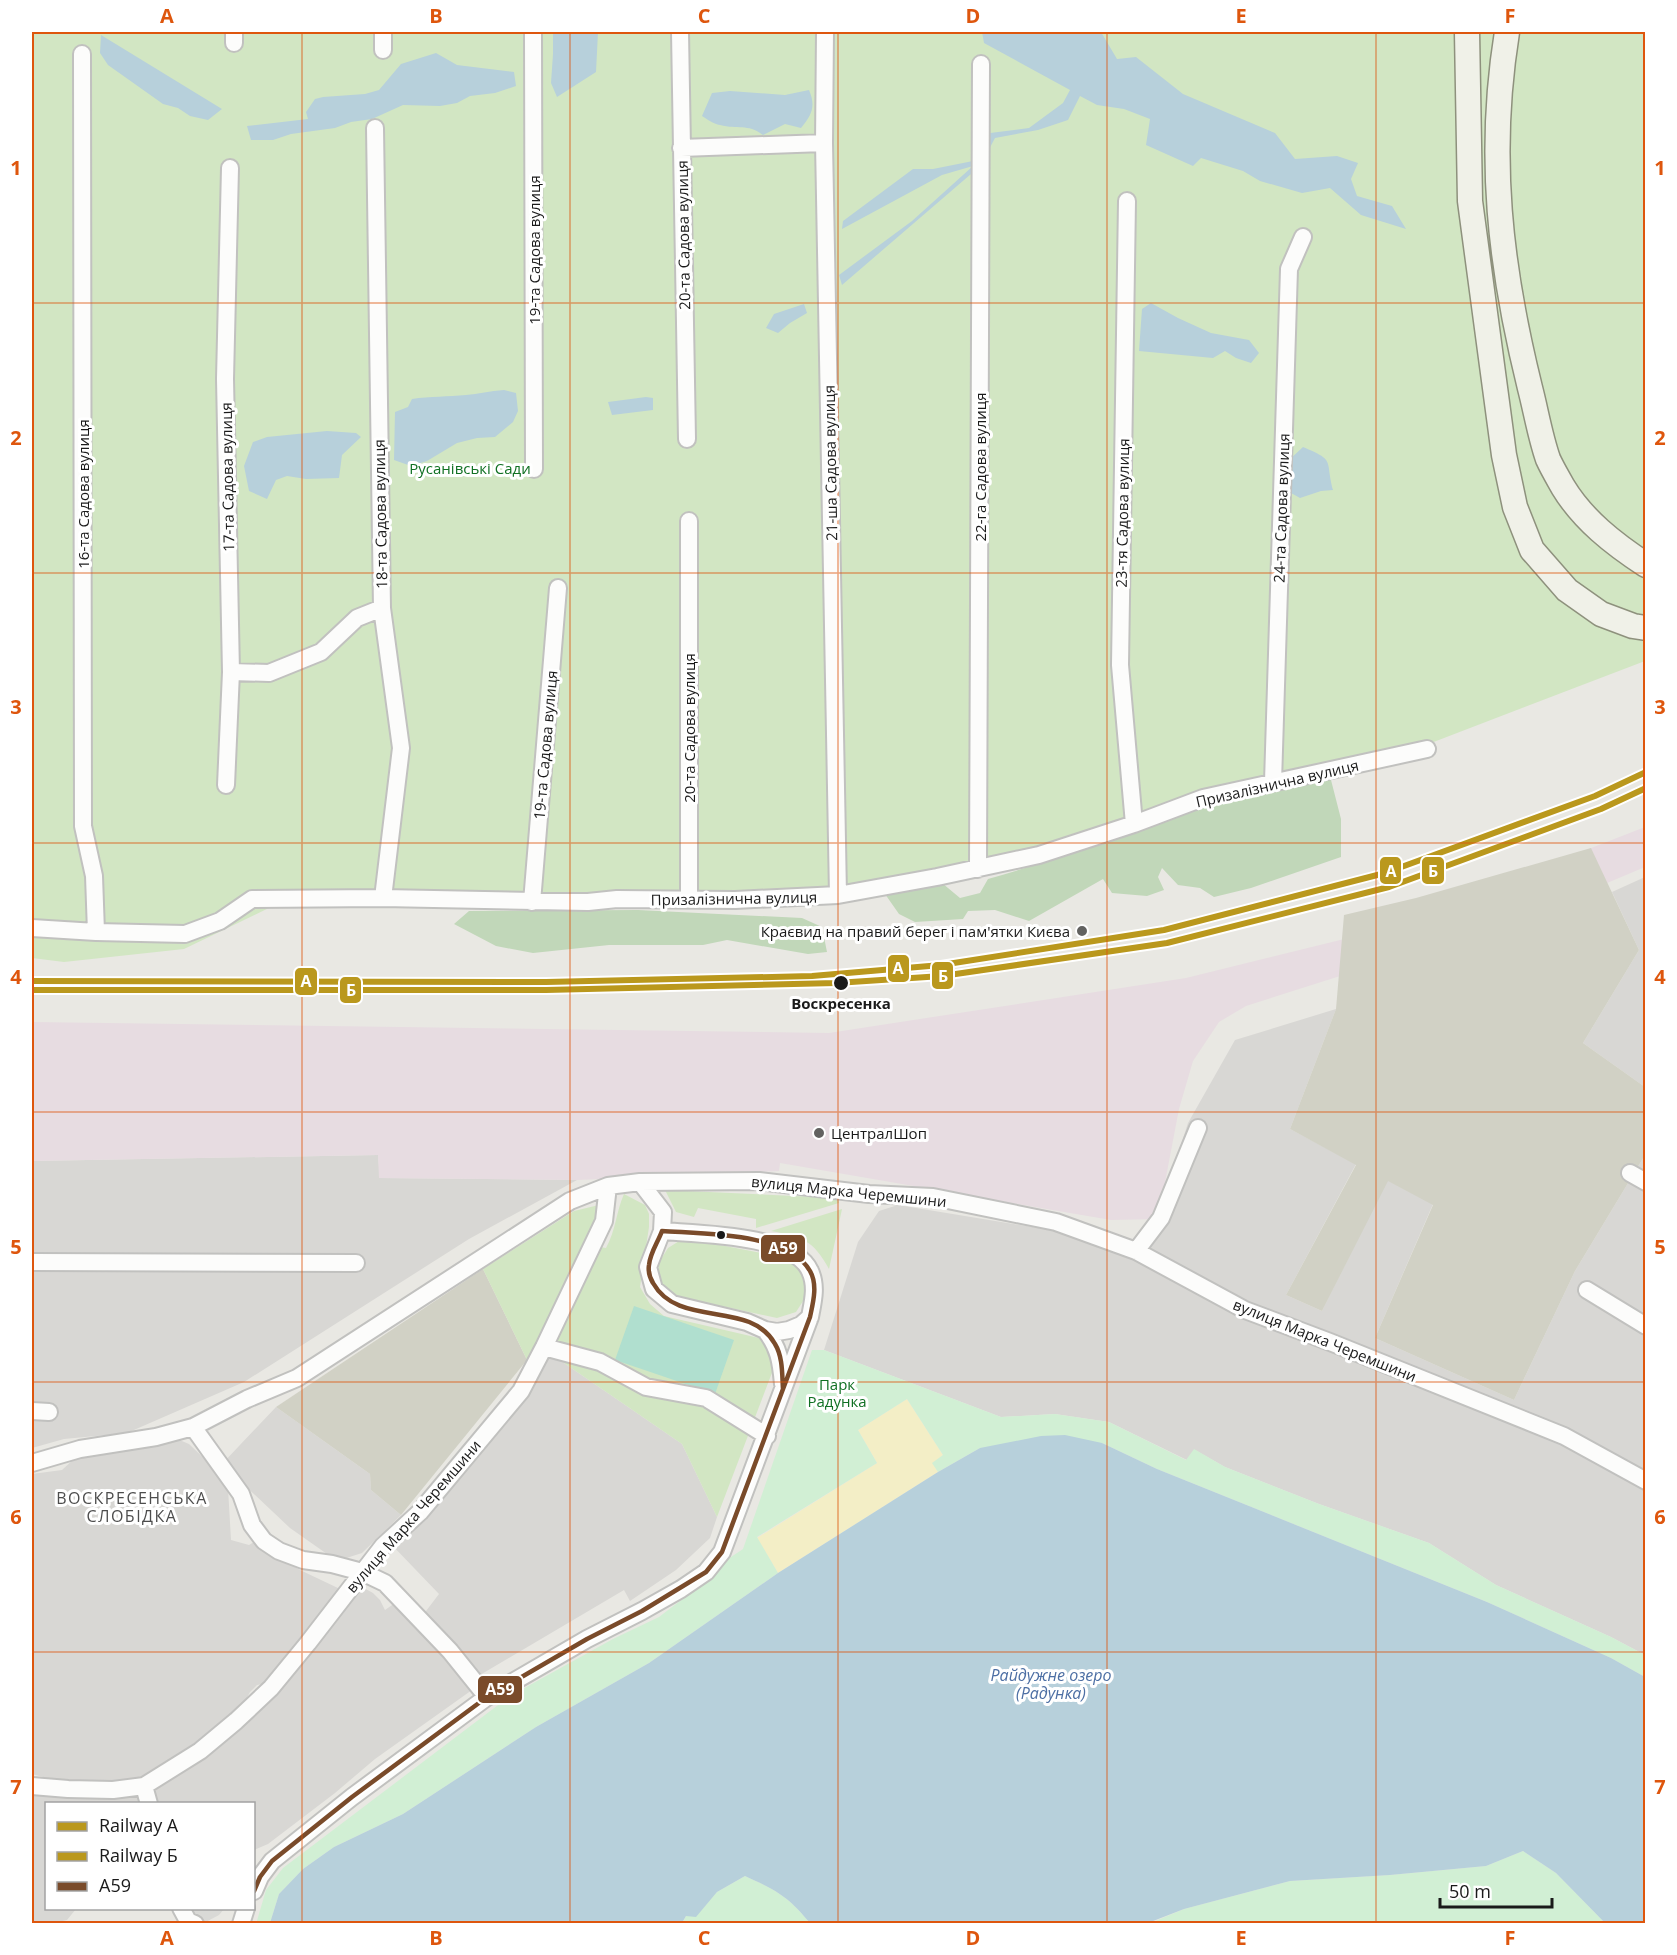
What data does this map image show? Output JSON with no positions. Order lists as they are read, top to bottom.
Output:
{
  "streets": {
    "street": [
      "20-та Садова вулиця",
      "19-та Садова вулиця",
      "21-ша Садова вулиця",
      "22-га Садова вулиця",
      "17-та Садова вулиця",
      "16-та Садова вулиця",
      "24-та Садова вулиця",
      "23-тя Садова вулиця",
      "18-та Садова вулиця",
      "Призалізнична вулиця",
      "вулиця Марка Черемшини"
    ]
  },
  "crossings": [
    ["20-та Садова вулиця", "Призалізнична вулиця"],
    ["19-та Садова вулиця", "Призалізнична вулиця"],
    ["21-ша Садова вулиця", "Призалізнична вулиця"],
    ["22-га Садова вулиця", "Призалізнична вулиця"],
    ["16-та Садова вулиця", "Призалізнична вулиця"],
    ["24-та Садова вулиця", "Призалізнична вулиця"],
    ["23-тя Садова вулиця", "Призалізнична вулиця"],
    ["18-та Садова вулиця", "Призалізнична вулиця"]
  ],
  "districts": ["ВОСКРЕСЕНСЬКА СЛОБІДКА"],
  "water": ["Райдужне озеро (Радунка)"],
  "parks": ["Русанівські Сади", "Парк Радунка"],
  "places": ["Краєвид на правий берег і пам'ятки Києва", "Воскресенка", "ЦентралШоп"],
  "lines": ["rail line A", "rail line Б", "transit line А59"],
  "legend": ["Railway A", "Railway Б", "А59"],
  "scale_bar": "50 m",
  "grid": {
    "columns": [
      "A",
      "B",
      "C",
      "D",
      "E",
      "F"
    ],
    "rows": [
      "1",
      "2",
      "3",
      "4",
      "5",
      "6",
      "7"
    ]
  }
}
